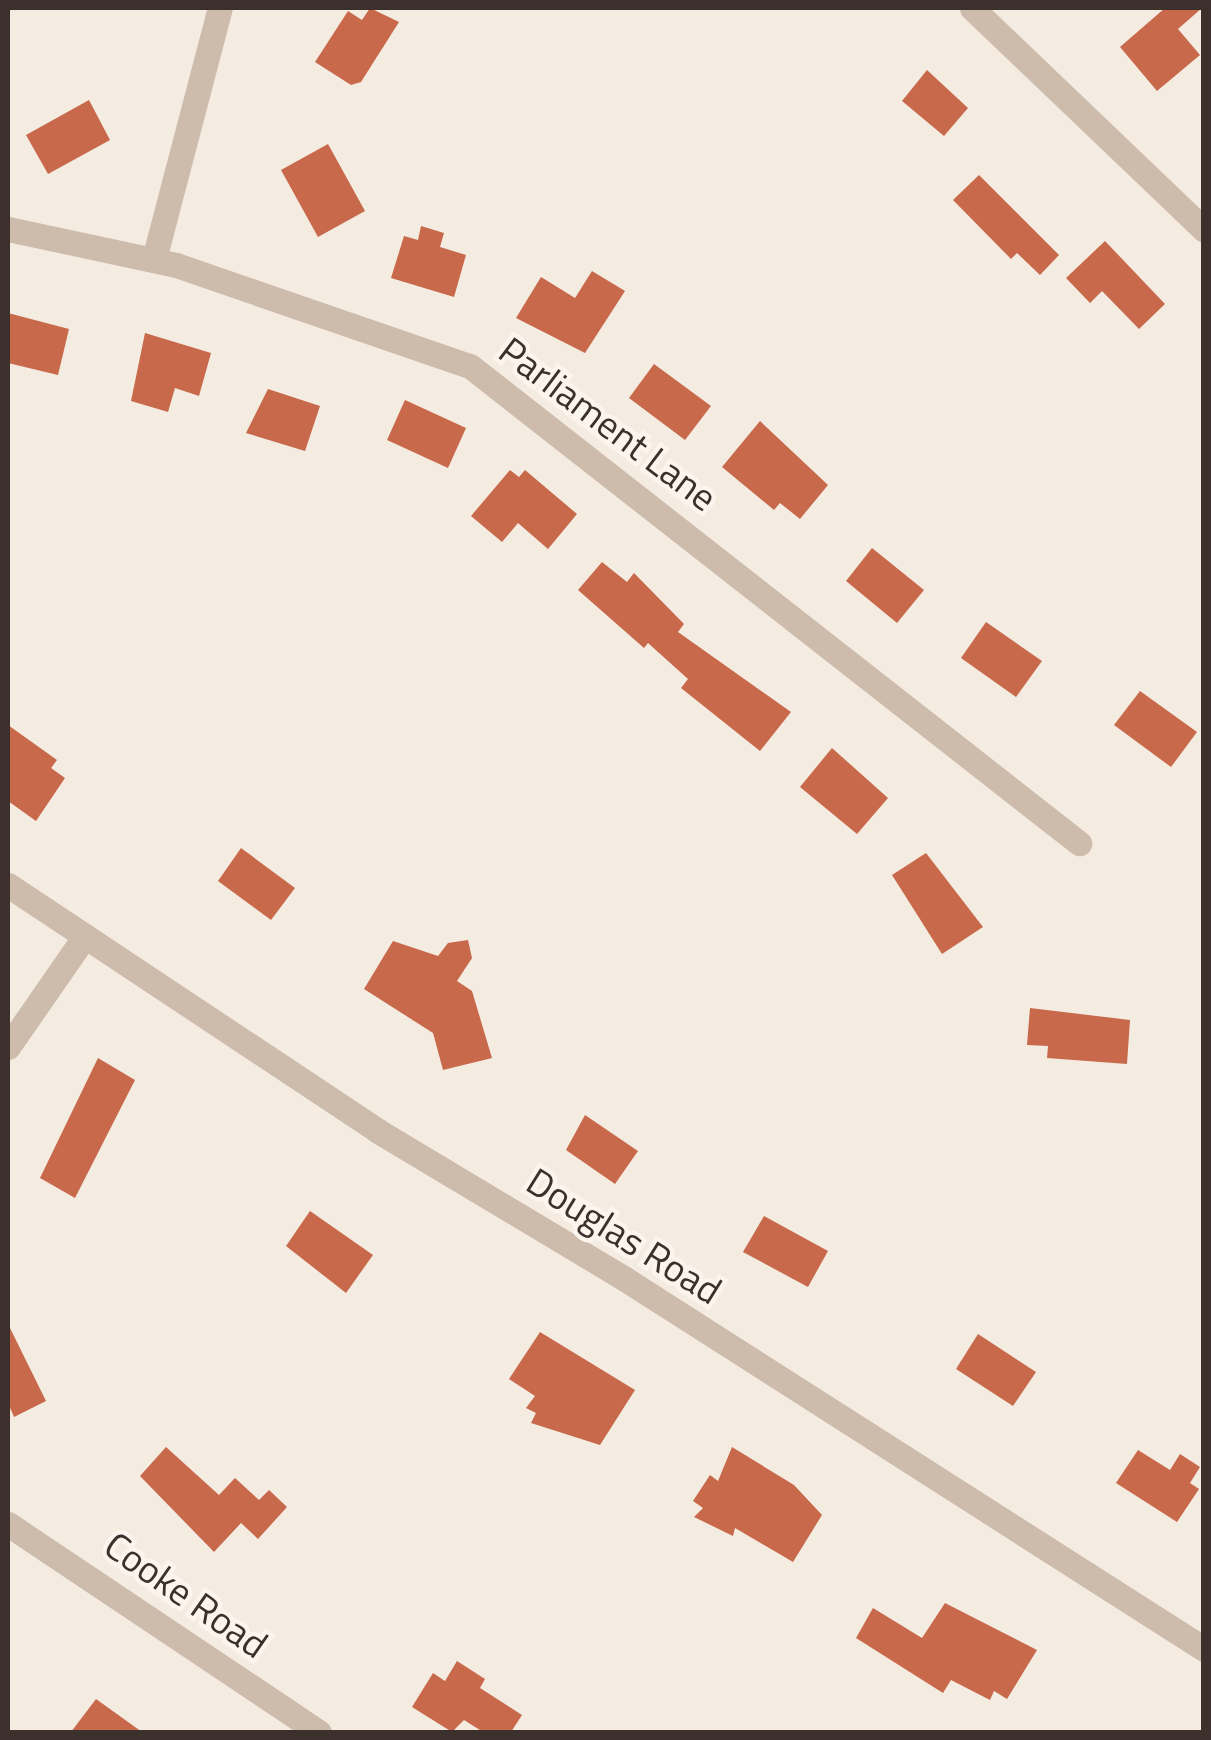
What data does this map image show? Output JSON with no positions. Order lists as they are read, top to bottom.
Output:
{
  "streets": {
    "street": ["Parliament Lane", "Douglas Road", "Cooke Road"]
  }
}
